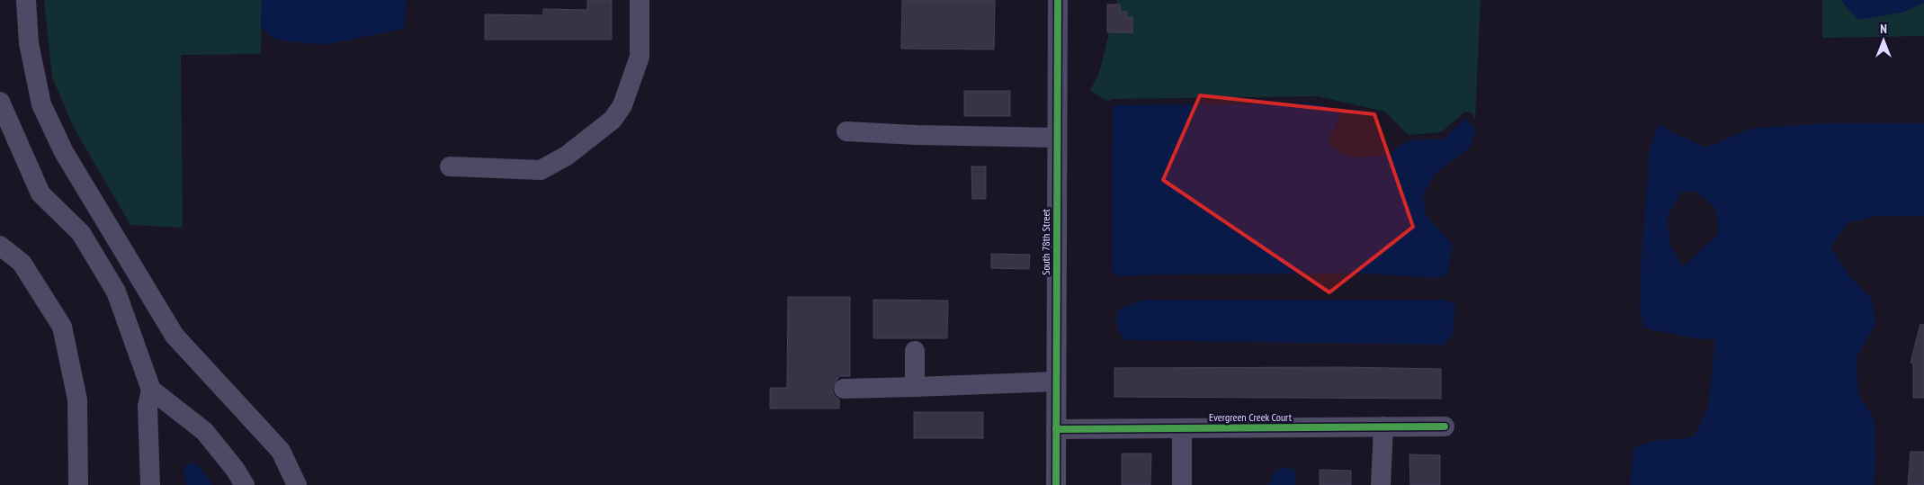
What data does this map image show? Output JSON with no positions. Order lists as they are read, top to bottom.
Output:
{
  "streets": {
    "street": ["South 78th Street", "Evergreen Creek Court"]
  },
  "crossings": [
    ["South 78th Street", "Evergreen Creek Court"]
  ],
  "north": "top"
}
